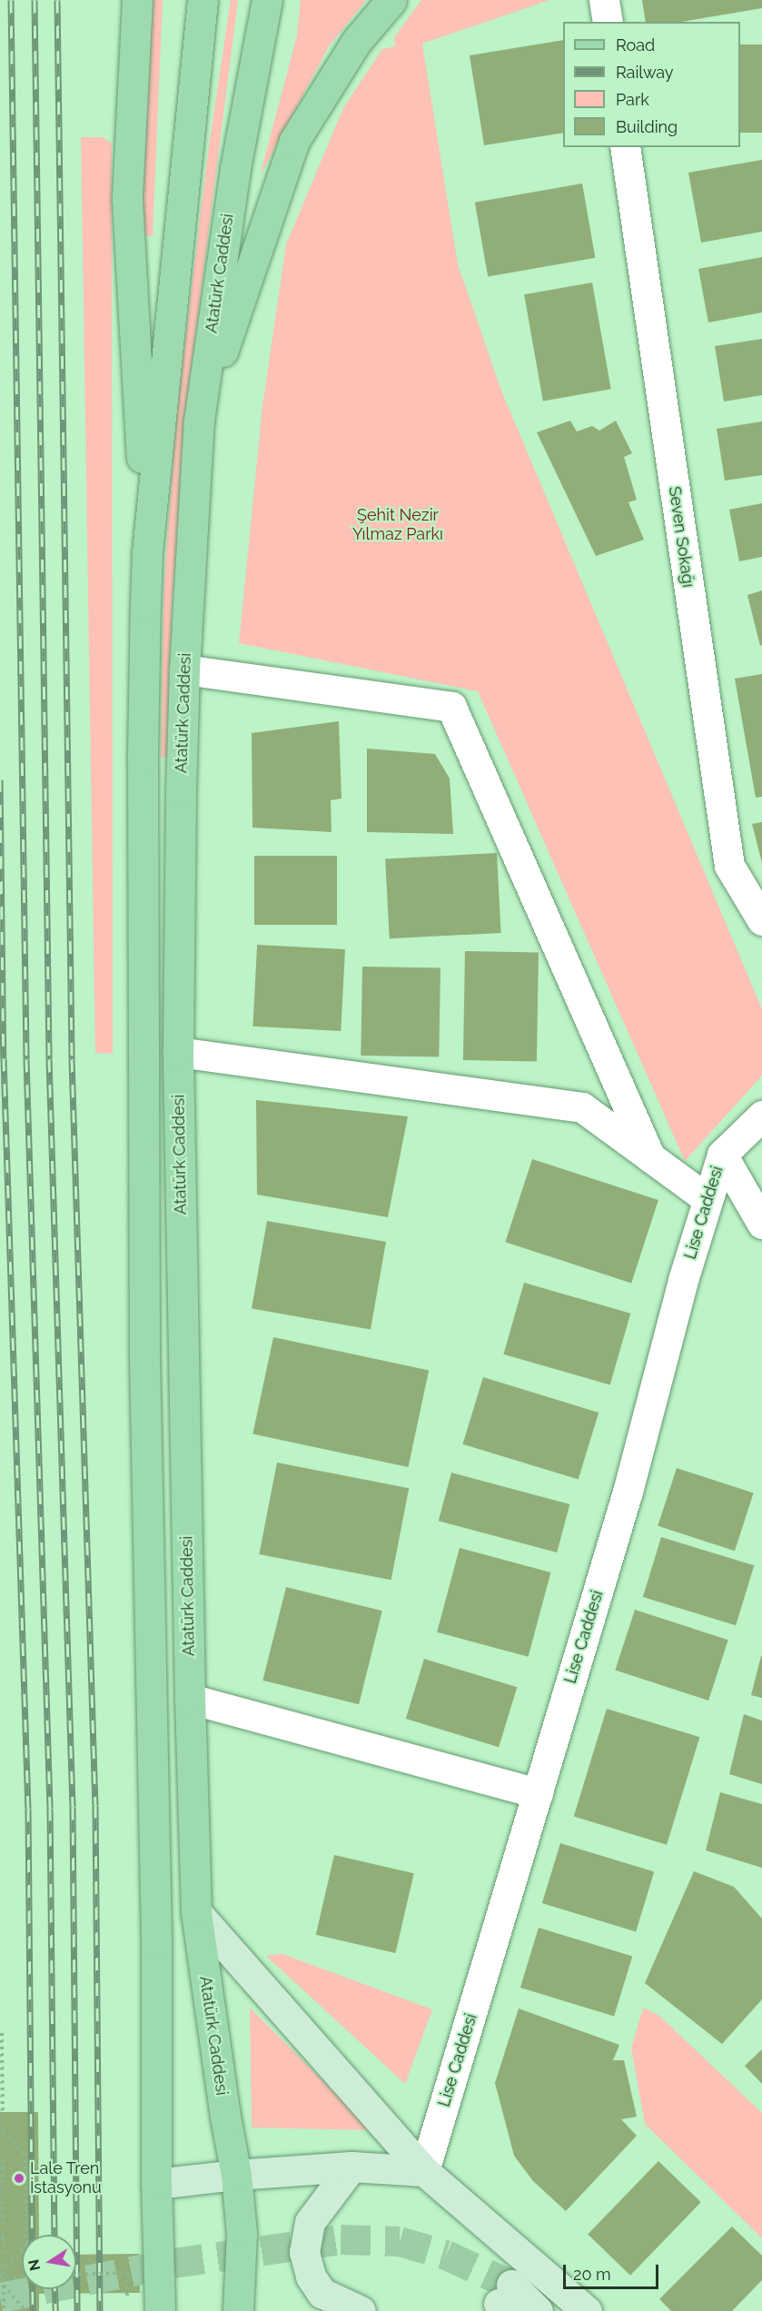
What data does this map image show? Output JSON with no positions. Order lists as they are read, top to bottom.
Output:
{
  "streets": {
    "main road": ["Atatürk Caddesi"],
    "street": ["Seven Sokağı", "Lise Caddesi"]
  },
  "parks": ["Şehit Nezir Yılmaz Parkı"],
  "places": ["Lale Tren İstasyonu"],
  "legend": [
    "Road",
    "Railway",
    "Park",
    "Building"
  ],
  "scale_bar": "20 m",
  "north": "left"
}
